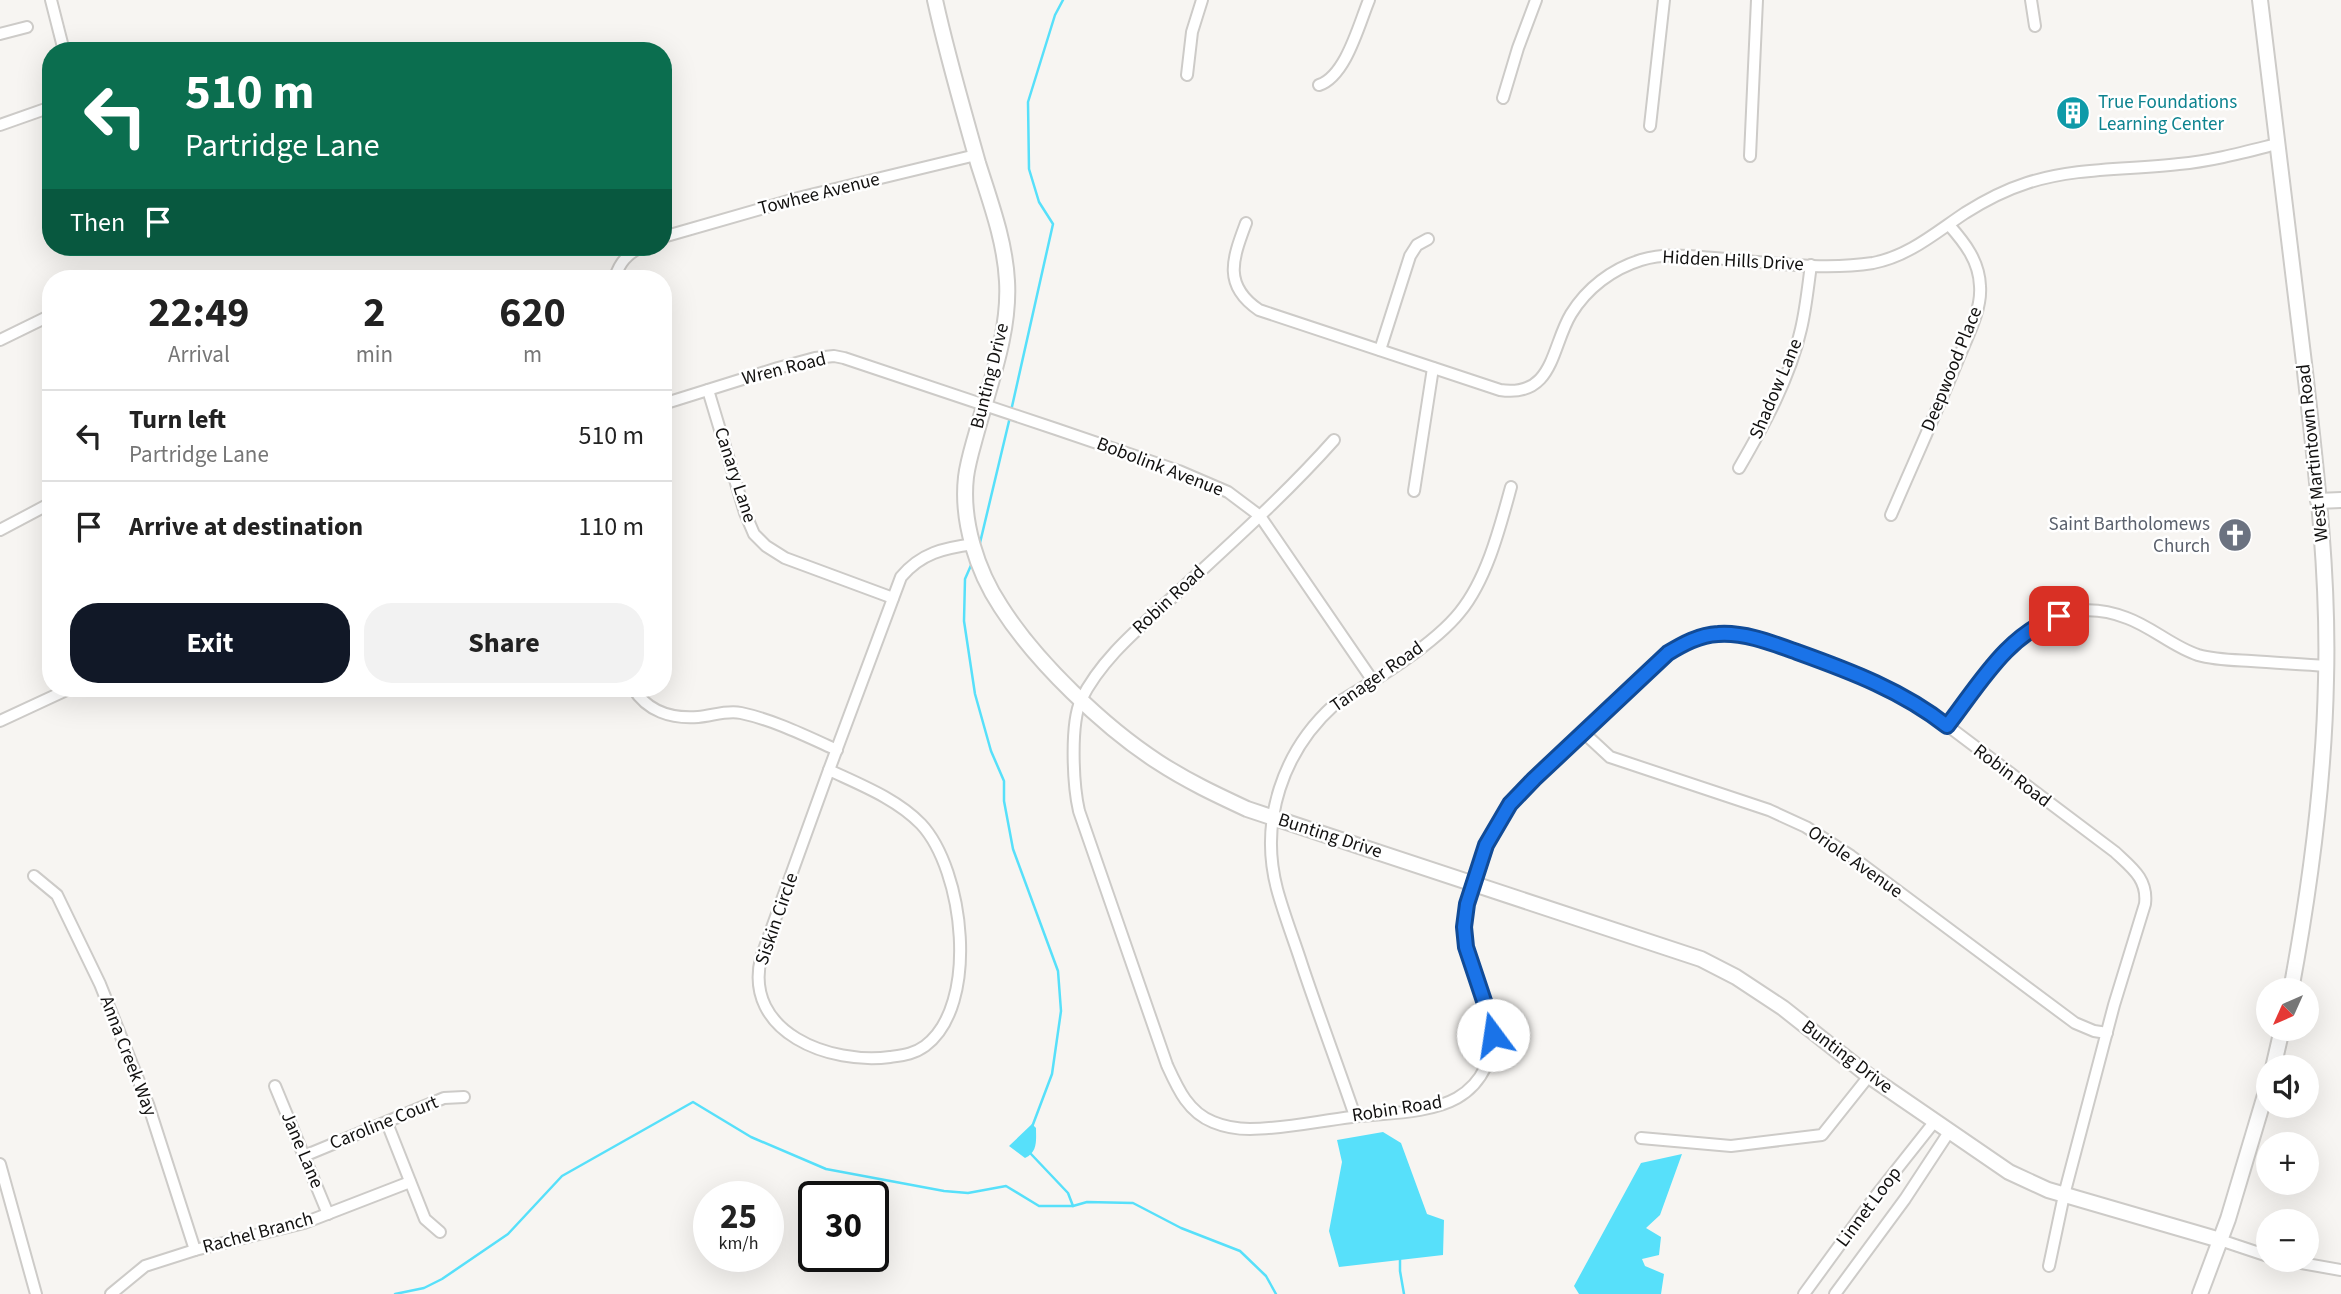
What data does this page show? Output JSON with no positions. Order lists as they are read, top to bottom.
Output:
{
  "streets": {
    "street": [
      "Towhee Avenue",
      "Hidden Hills Drive",
      "Wren Road",
      "Deepwood Place",
      "Bunting Drive",
      "Shadow Lane",
      "West Martintown Road",
      "Bobolink Avenue",
      "Canary Lane",
      "Robin Road",
      "Tanager Road",
      "Oriole Avenue",
      "Siskin Circle",
      "Anna Creek Way",
      "Caroline Court",
      "Jane Lane",
      "Linnet Loop",
      "Rachel Branch"
    ]
  },
  "crossings": [
    ["Towhee Avenue", "Bunting Drive"],
    ["Hidden Hills Drive", "Deepwood Place"],
    ["Hidden Hills Drive", "Shadow Lane"],
    ["Hidden Hills Drive", "West Martintown Road"],
    ["Wren Road", "Bunting Drive"],
    ["Wren Road", "Bobolink Avenue"],
    ["Wren Road", "Canary Lane"],
    ["Bunting Drive", "Bobolink Avenue"],
    ["Bunting Drive", "Robin Road"],
    ["Bunting Drive", "Tanager Road"],
    ["Bunting Drive", "Siskin Circle"],
    ["Bunting Drive", "Linnet Loop"],
    ["Bobolink Avenue", "Robin Road"],
    ["Bobolink Avenue", "Tanager Road"],
    ["Canary Lane", "Siskin Circle"],
    ["Robin Road", "Tanager Road"],
    ["Robin Road", "Oriole Avenue"],
    ["Anna Creek Way", "Rachel Branch"],
    ["Caroline Court", "Jane Lane"],
    ["Jane Lane", "Rachel Branch"]
  ],
  "places": {
    "building": ["True Foundations Learning Center"],
    "church": ["Saint Bartholomews Church"]
  },
  "north": "bottom left",
  "page": {
    "turn": ["510 m", "Partridge Lane"],
    "then": "Then",
    "eta": [
      "22:49",
      "Arrival",
      "2",
      "min",
      "620",
      "m"
    ],
    "list": [
      {
        "name": "Turn left",
        "note": "Partridge Lane",
        "value": "510 m"
      },
      {
        "name": "Arrive at destination",
        "value": "110 m"
      }
    ],
    "buttons": ["Exit", "Share"],
    "map_buttons": ["+", "−"],
    "speed": "25 km/h",
    "limit": "30"
  }
}
